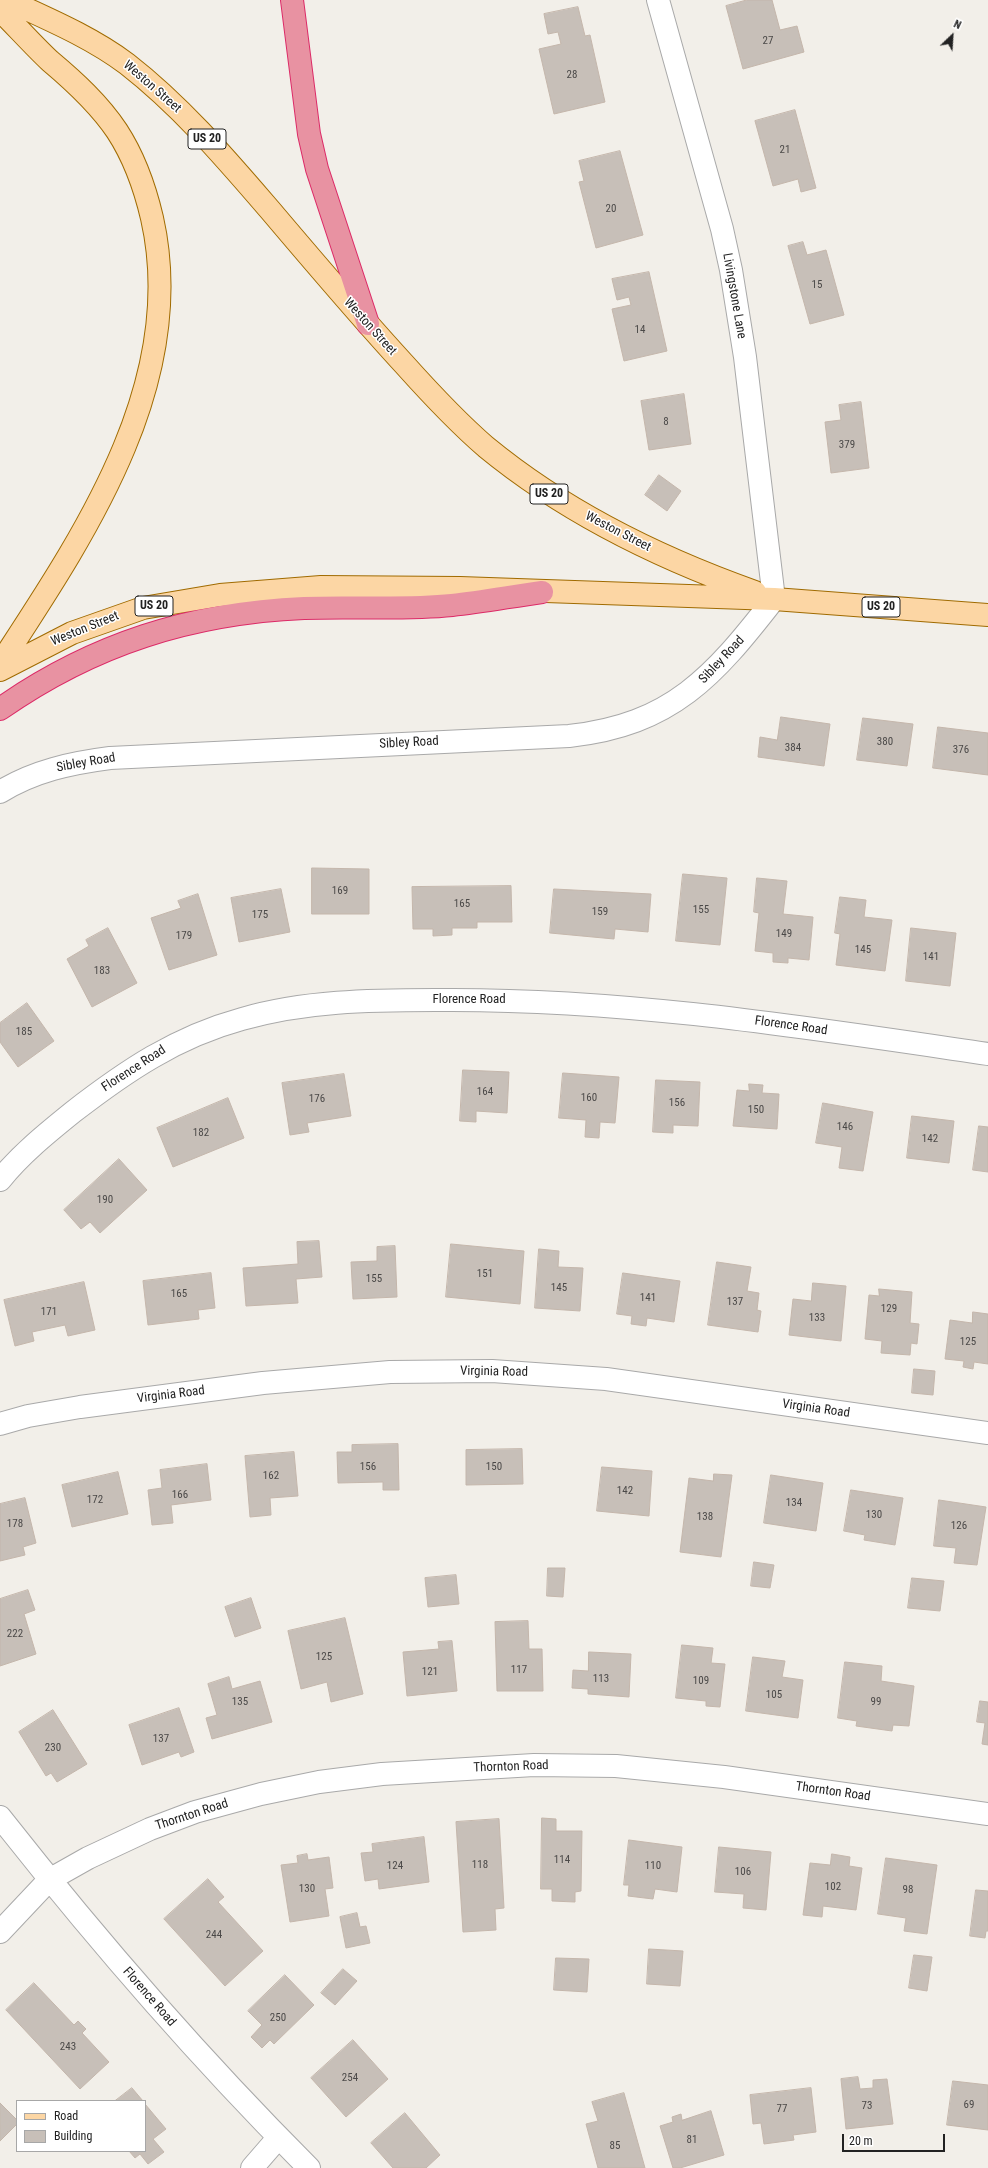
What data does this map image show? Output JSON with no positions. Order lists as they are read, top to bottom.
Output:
{
  "streets": {
    "main road": ["Weston Street", "US 20"],
    "street": [
      "Livingstone Lane",
      "Sibley Road",
      "Florence Road",
      "Virginia Road",
      "Thornton Road"
    ]
  },
  "crossings": [
    ["Weston Street", "Livingstone Lane"],
    ["Weston Street", "Sibley Road"],
    ["Livingstone Lane", "Sibley Road"],
    ["Florence Road", "Thornton Road"]
  ],
  "house_numbers": [
    "27",
    "28",
    "21",
    "20",
    "15",
    "14",
    "8",
    "379",
    "380",
    "384",
    "376",
    "169",
    "165",
    "155",
    "159",
    "175",
    "149",
    "179",
    "145",
    "141",
    "183",
    "185",
    "164",
    "160",
    "176",
    "156",
    "150",
    "146",
    "182",
    "142",
    "190",
    "151",
    "155",
    "145",
    "165",
    "141",
    "137",
    "129",
    "171",
    "133",
    "125",
    "156",
    "150",
    "162",
    "142",
    "166",
    "172",
    "134",
    "130",
    "138",
    "178",
    "126",
    "222",
    "125",
    "117",
    "121",
    "113",
    "109",
    "105",
    "135",
    "99",
    "137",
    "230",
    "114",
    "118",
    "124",
    "110",
    "106",
    "102",
    "130",
    "98",
    "244",
    "250",
    "243",
    "254",
    "69",
    "73",
    "77",
    "81",
    "85"
  ],
  "legend": ["Road", "Building"],
  "scale_bar": "20 m",
  "north": "top right"
}
